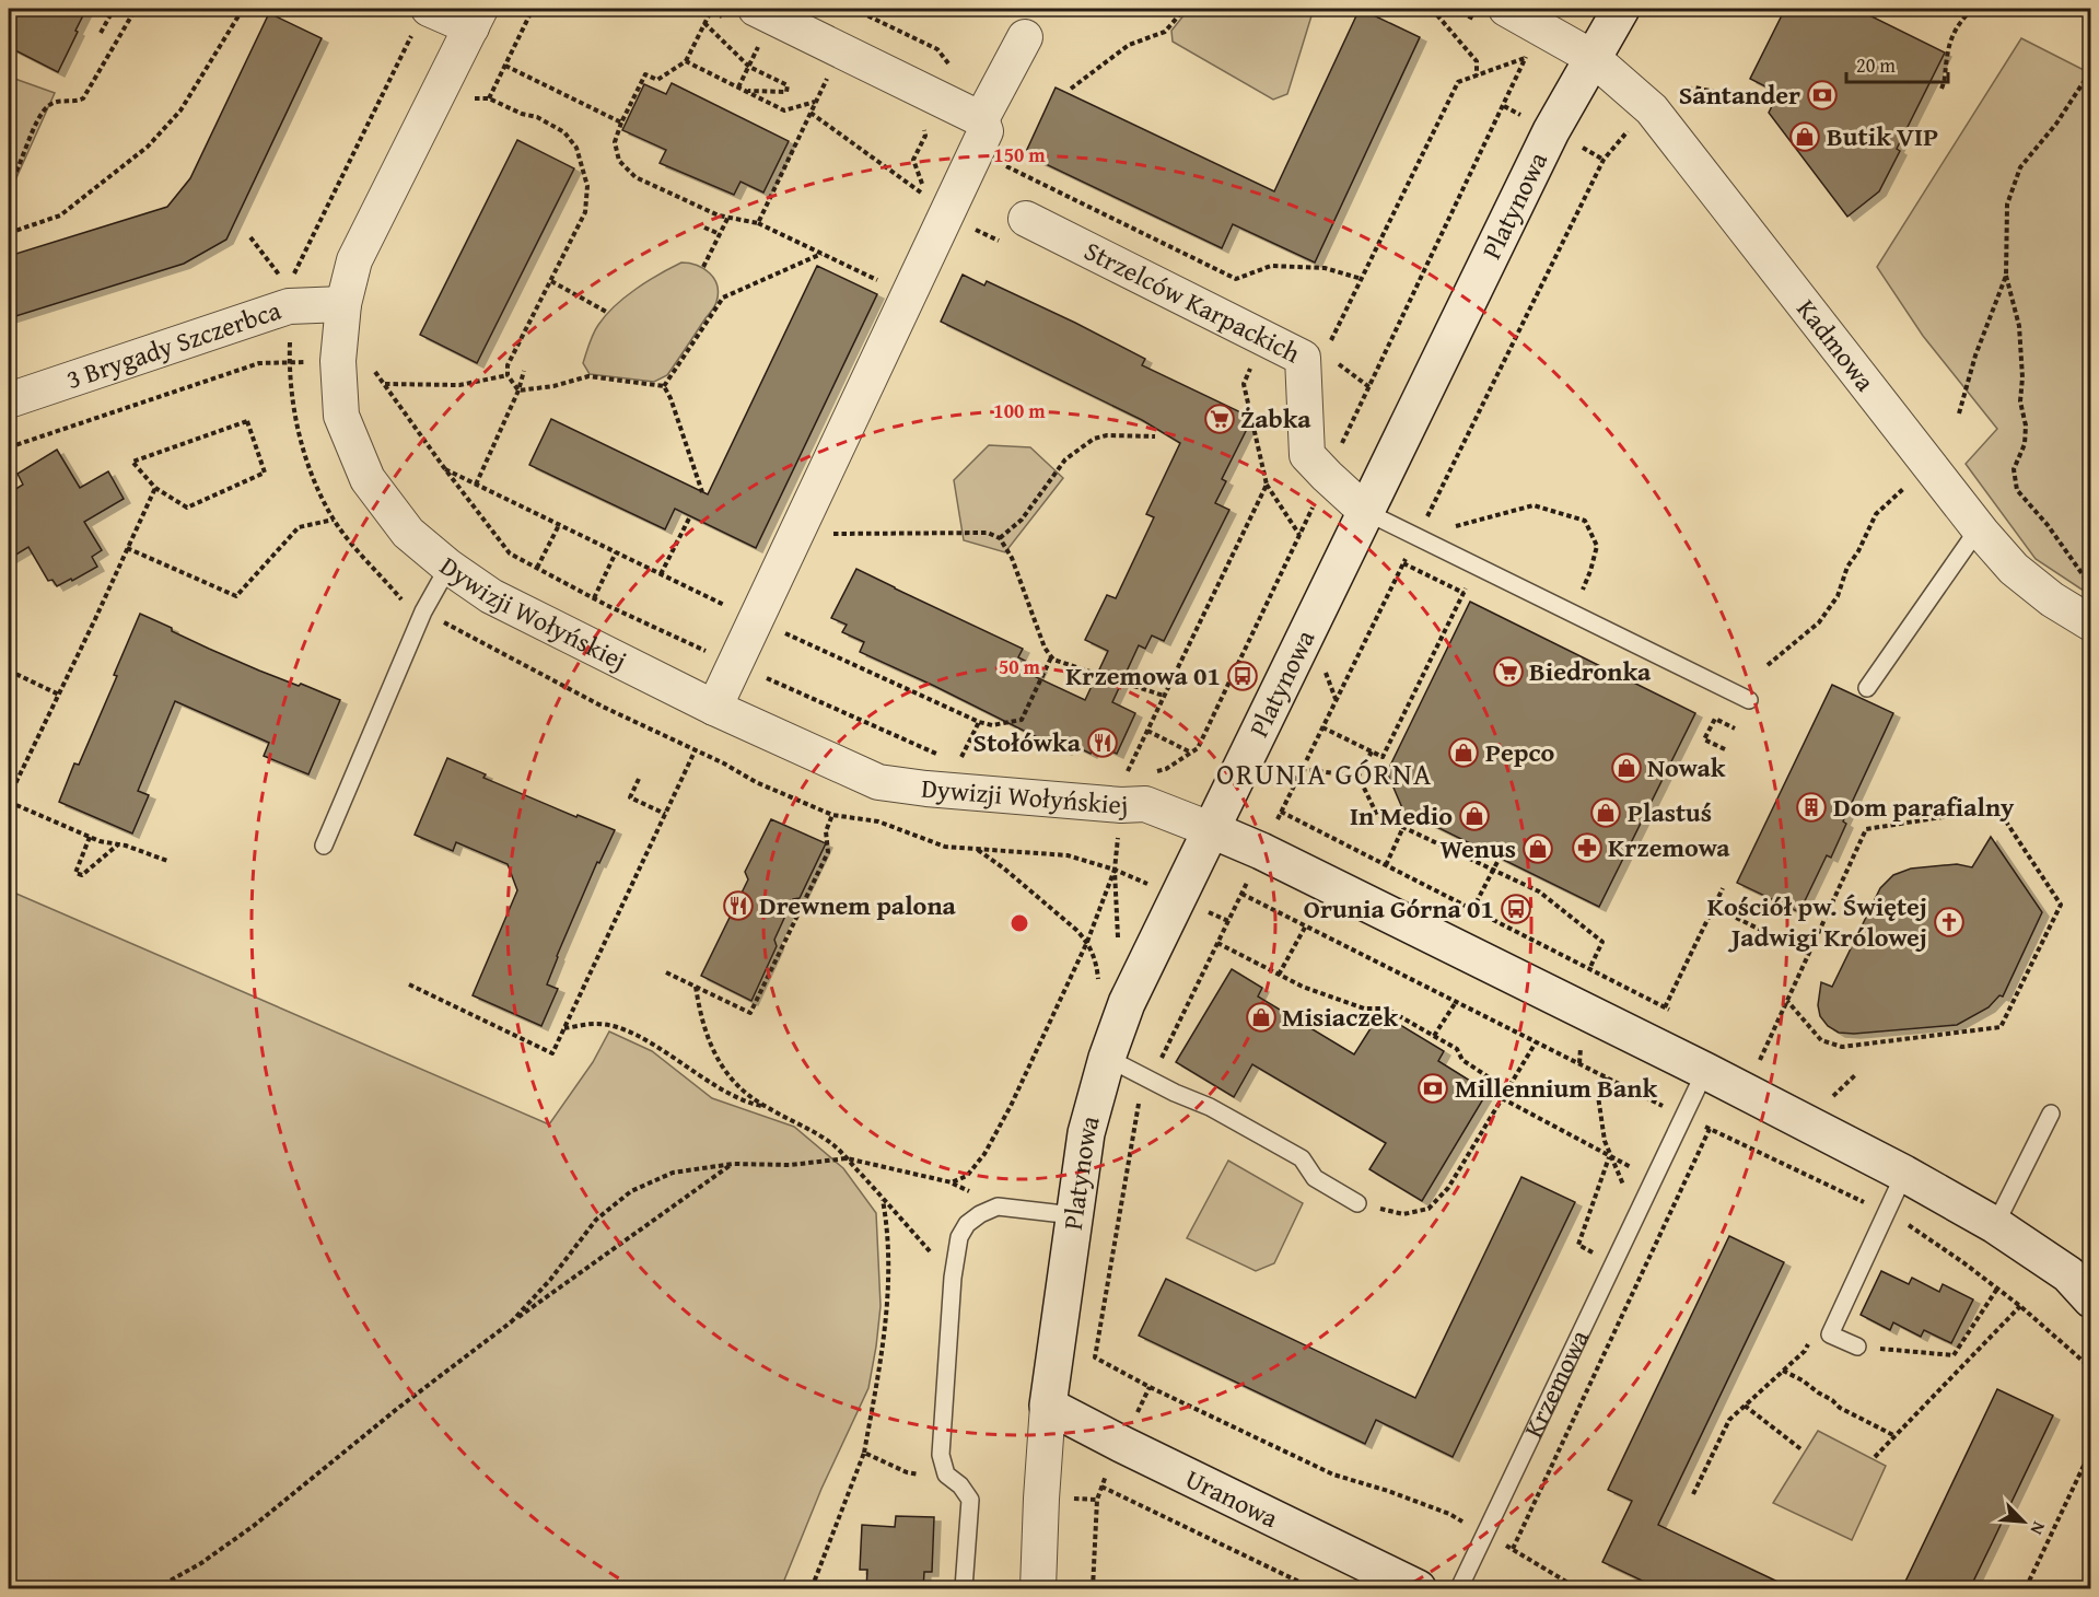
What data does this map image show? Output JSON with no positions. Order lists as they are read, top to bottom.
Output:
{
  "streets": {
    "street": [
      "Platynowa",
      "Strzelców Karpackich",
      "3 Brygady Szczerbca",
      "Kadmowa",
      "Dywizji Wołyńskiej",
      "Uranowa"
    ],
    "lane": ["Krzemowa"]
  },
  "crossings": [
    ["Platynowa", "Strzelców Karpackich"],
    ["Platynowa", "Kadmowa"],
    ["Platynowa", "Dywizji Wołyńskiej"],
    ["Platynowa", "Uranowa"],
    ["3 Brygady Szczerbca", "Dywizji Wołyńskiej"]
  ],
  "districts": ["ORUNIA GÓRNA"],
  "places": {
    "bank": ["Santander", "Millennium Bank"],
    "shop": [
      "Butik VIP",
      "Pepco",
      "Nowak",
      "Plastuś",
      "In Medio",
      "Wenus",
      "Misiaczek"
    ],
    "supermarket": ["Żabka", "Biedronka"],
    "bus stop": ["Krzemowa 01", "Orunia Górna 01"],
    "restaurant": ["Stołówka", "Drewnem palona"],
    "building": ["Dom parafialny"],
    "pharmacy": ["Krzemowa"],
    "church": ["Kościół pw. Świętej Jadwigi Królowej"]
  },
  "scale_bar": "20 m",
  "north": "bottom right",
  "rings": ["150 m", "100 m", "50 m"]
}
